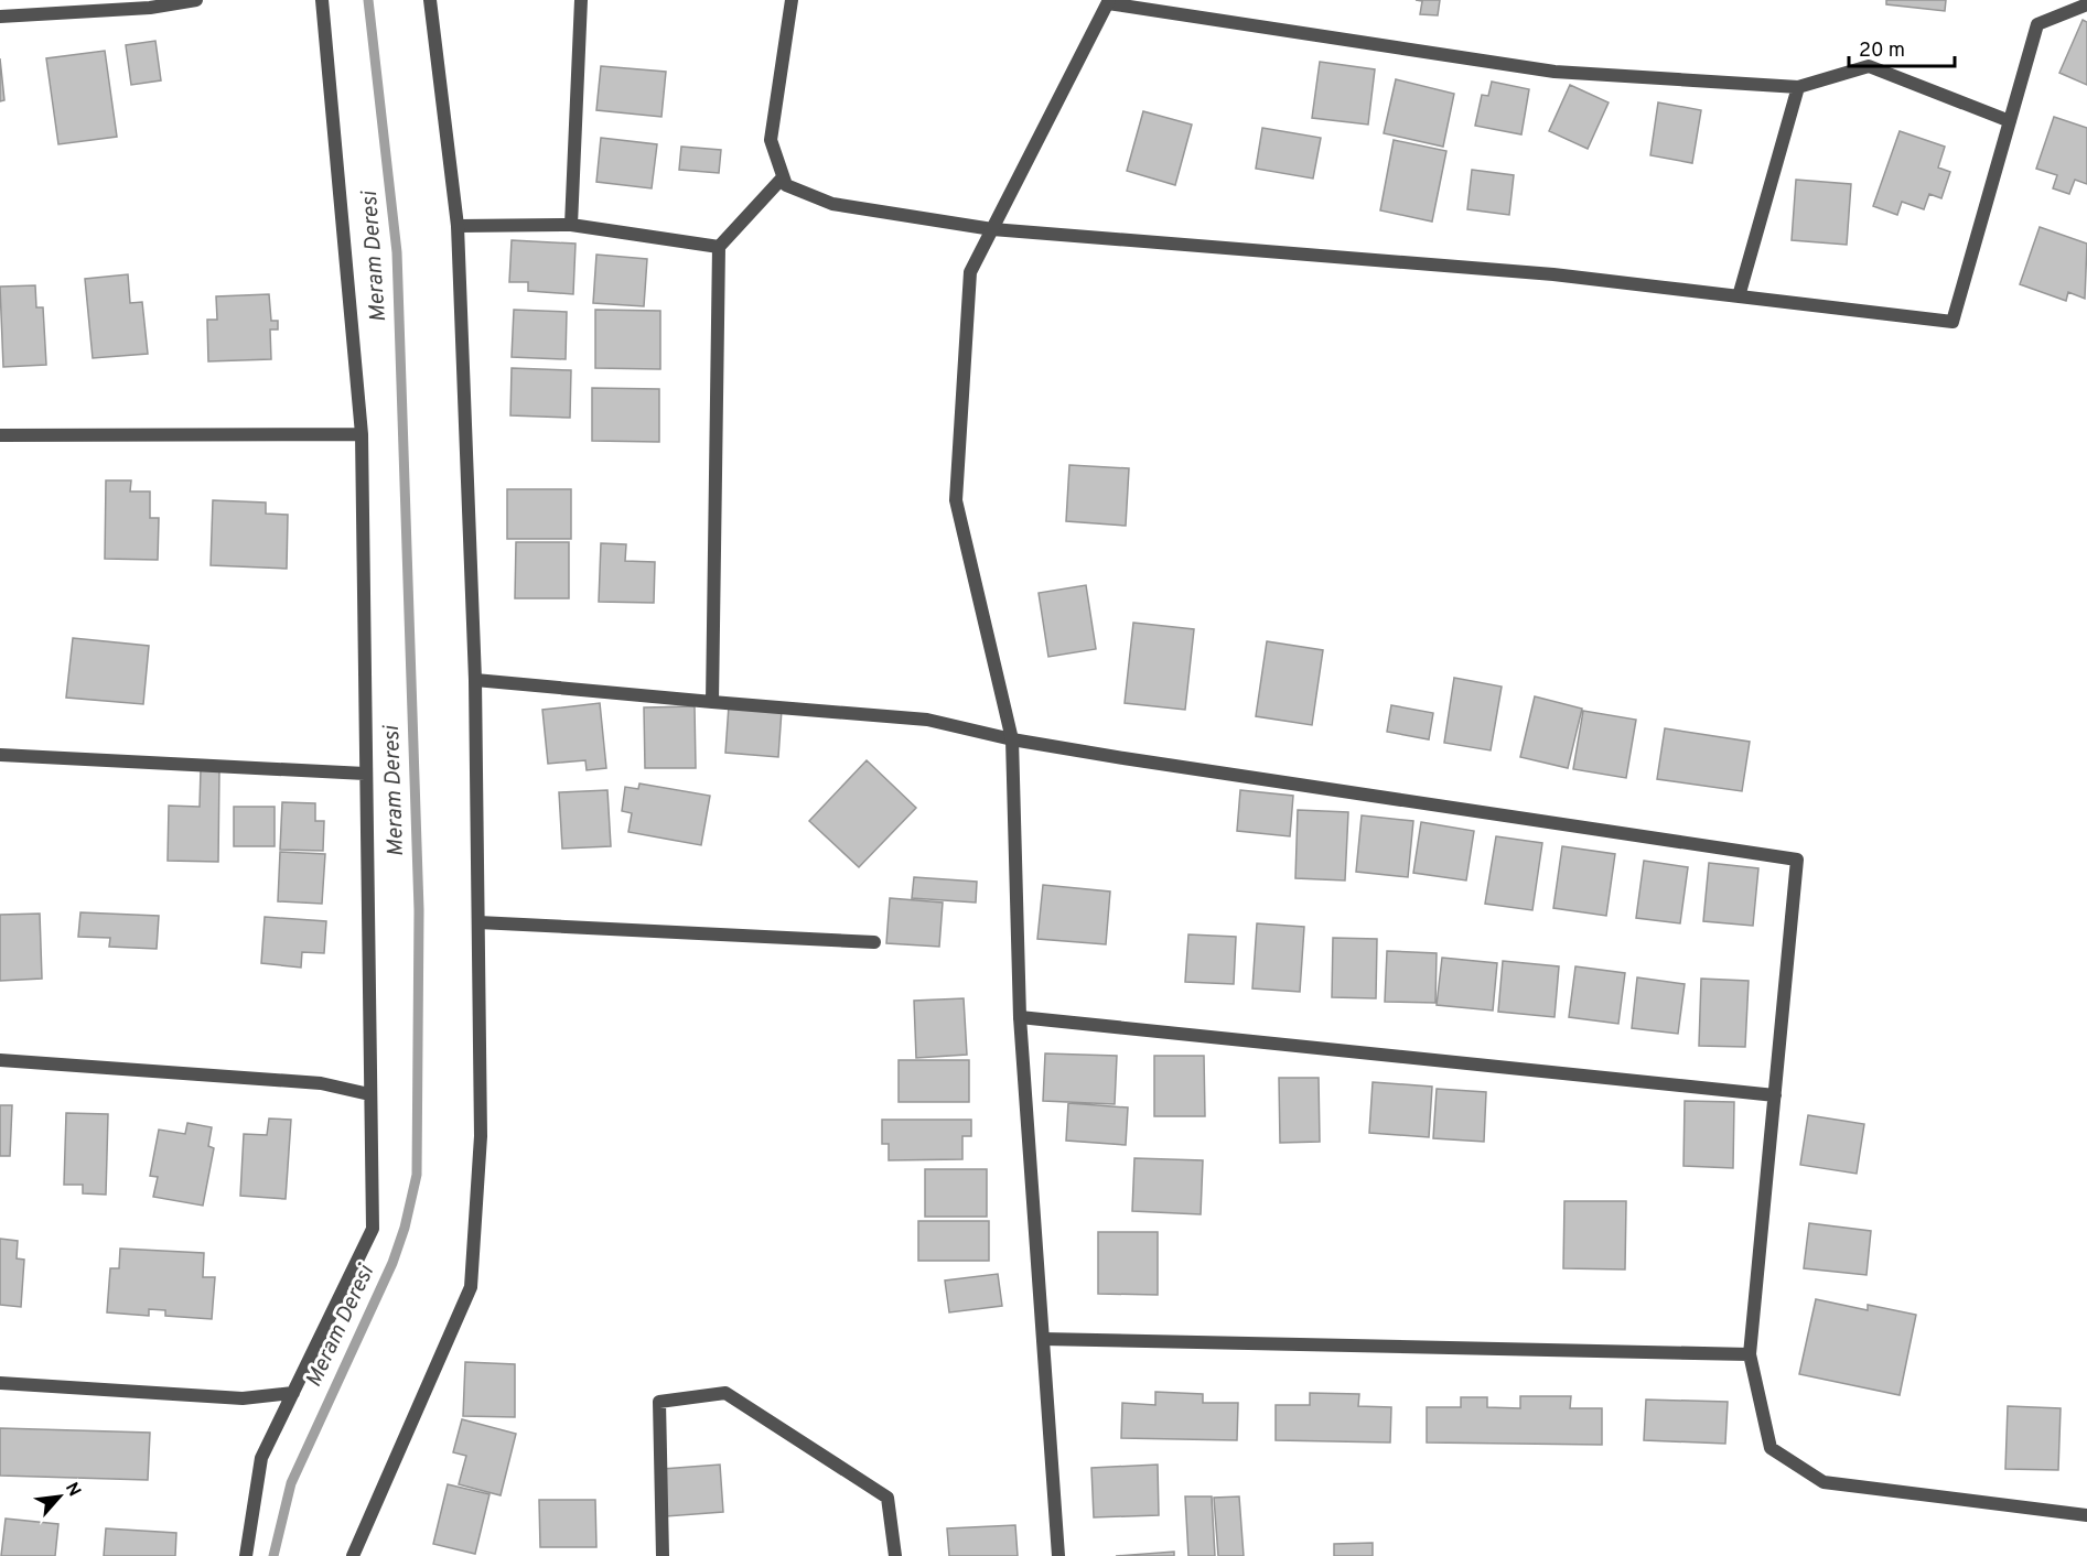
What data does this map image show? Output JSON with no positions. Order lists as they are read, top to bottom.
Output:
{
  "water": ["Meram Deresi"],
  "scale_bar": "20 m",
  "north": "top right"
}
